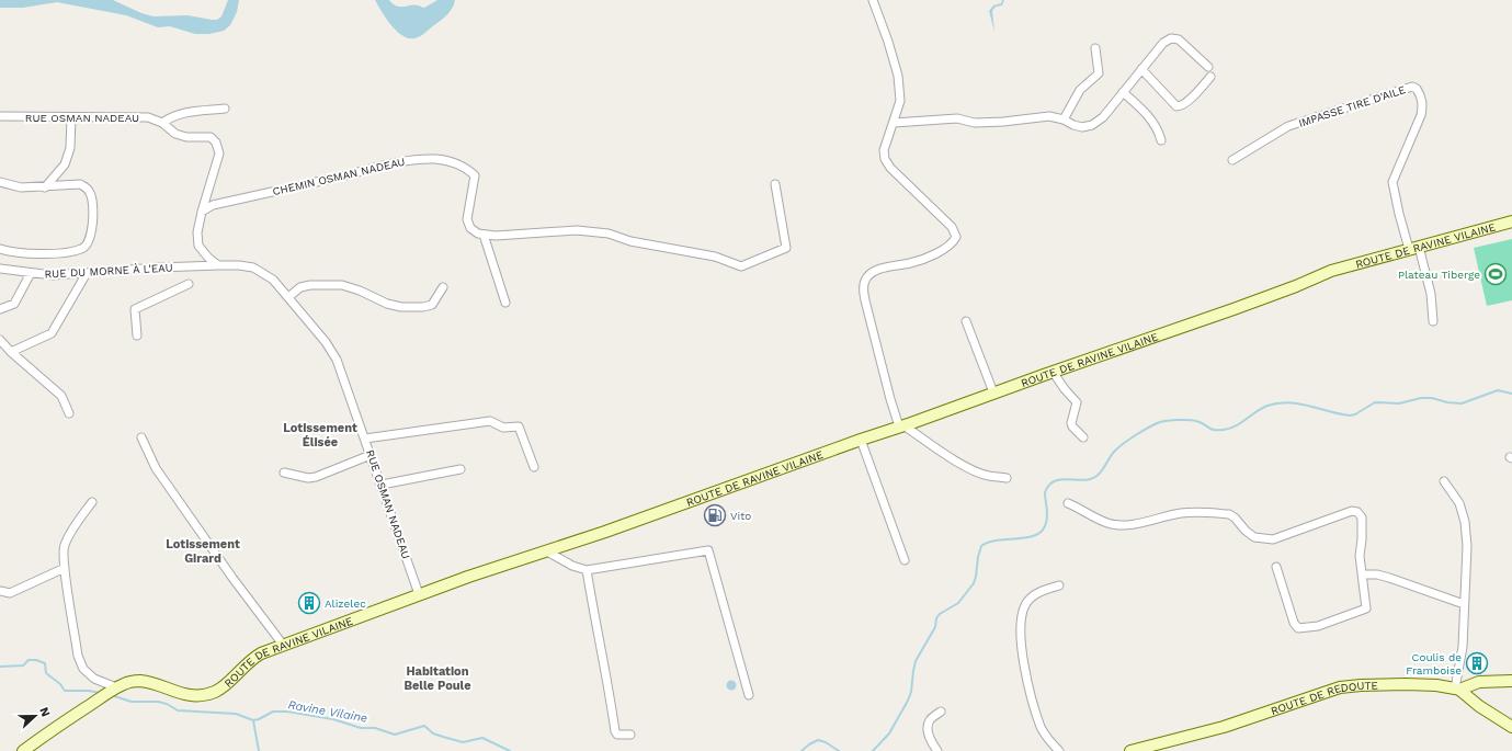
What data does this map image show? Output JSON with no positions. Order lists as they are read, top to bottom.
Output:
{
  "streets": {
    "main road": ["ROUTE DE RAVINE VILAINE", "ROUTE DE REDOUTE"],
    "street": [
      "IMPASSE TIRE D'AILE",
      "RUE OSMAN NADEAU",
      "CHEMIN OSMAN NADEAU",
      "RUE DU MORNE À L'EAU"
    ]
  },
  "crossings": [
    ["IMPASSE TIRE D'AILE", "ROUTE DE RAVINE VILAINE"],
    ["RUE OSMAN NADEAU", "CHEMIN OSMAN NADEAU"],
    ["RUE OSMAN NADEAU", "ROUTE DE RAVINE VILAINE"],
    ["RUE OSMAN NADEAU", "RUE DU MORNE À L'EAU"]
  ],
  "districts": ["Lotissement Élisée", "Lotissement Girard", "Habitation Belle Poule"],
  "water": ["Ravine Vilaine"],
  "places": {
    "sports": ["Plateau Tiberge"],
    "fuel station": ["Vito"],
    "building": ["Alizelec", "Coulis de Framboise"]
  },
  "north": "right"
}
